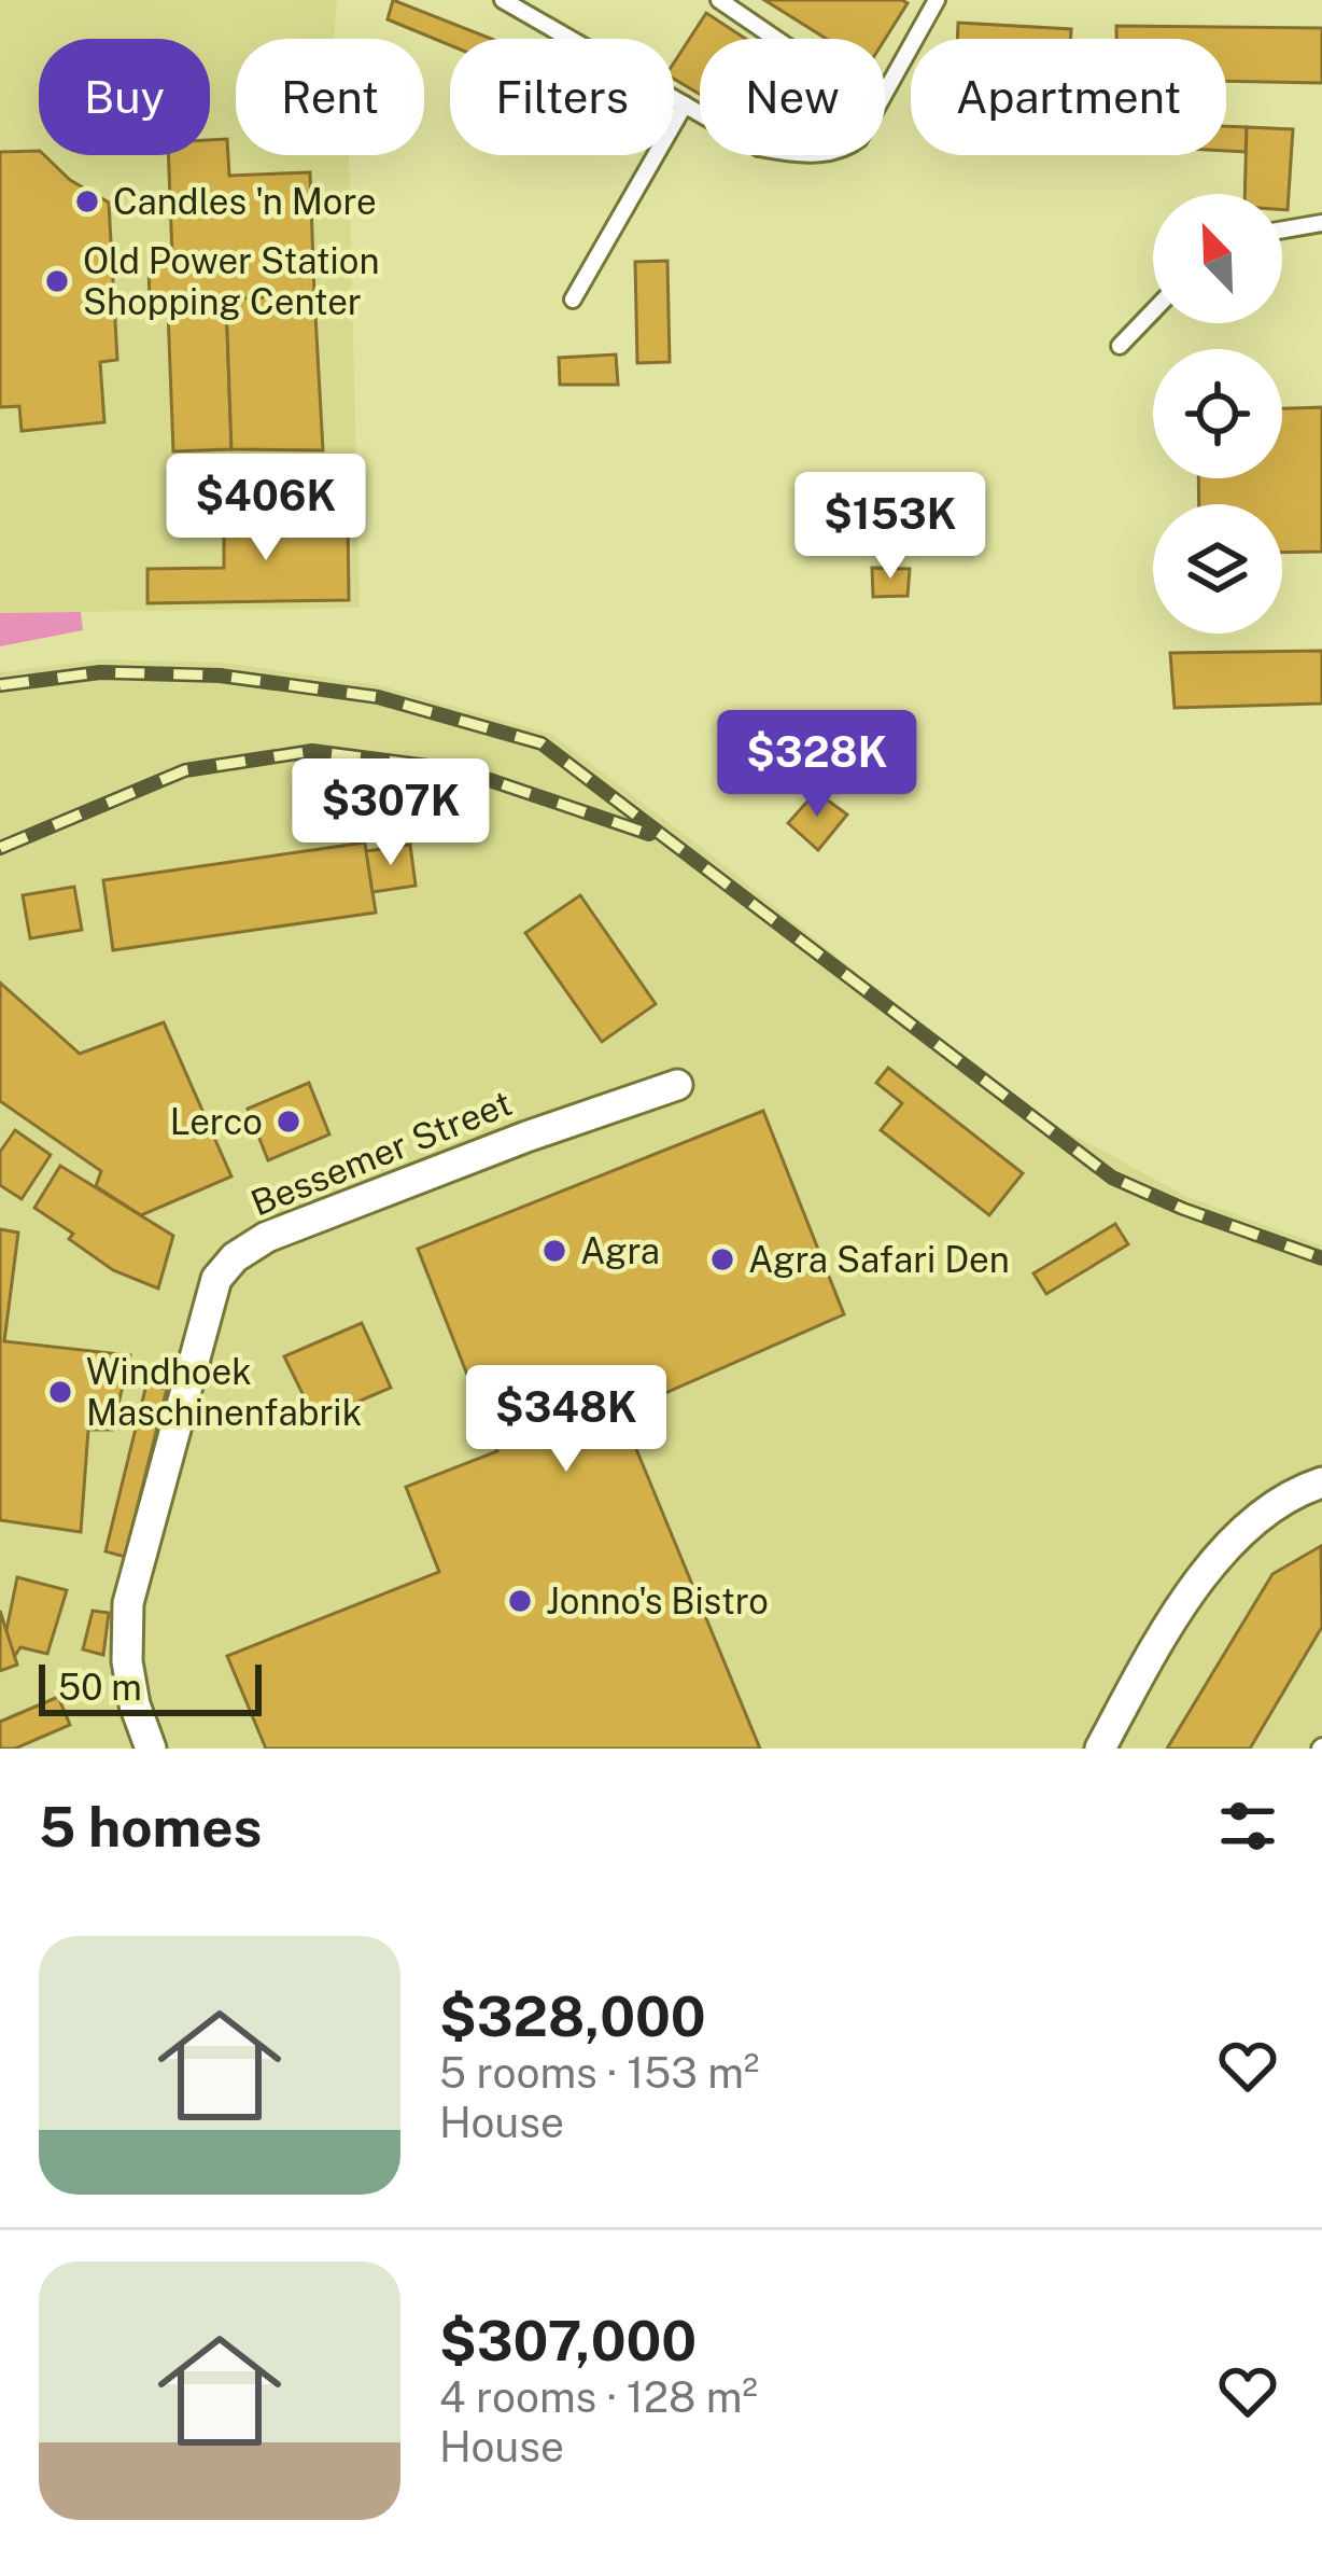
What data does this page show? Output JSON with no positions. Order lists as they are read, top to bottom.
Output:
{
  "streets": {
    "street": ["Bessemer Street"]
  },
  "places": [
    "Candles 'n More",
    "Old Power Station Shopping Center",
    "Lerco",
    "Agra",
    "Agra Safari Den",
    "Windhoek Maschinenfabrik",
    "Jonno's Bistro"
  ],
  "scale_bar": "50 m",
  "north": "top left",
  "page": {
    "chip": [
      "Buy",
      "Rent",
      "Filters",
      "New",
      "Apartment"
    ],
    "price": [
      "$406K",
      "$153K",
      "$328K",
      "$307K",
      "$348K"
    ],
    "scale": "50 m",
    "heading": "5 homes",
    "list": [
      {
        "name": "$328,000",
        "note": "5 rooms · 153 m² · House"
      },
      {
        "name": "$307,000",
        "note": "4 rooms · 128 m² · House"
      }
    ]
  }
}
